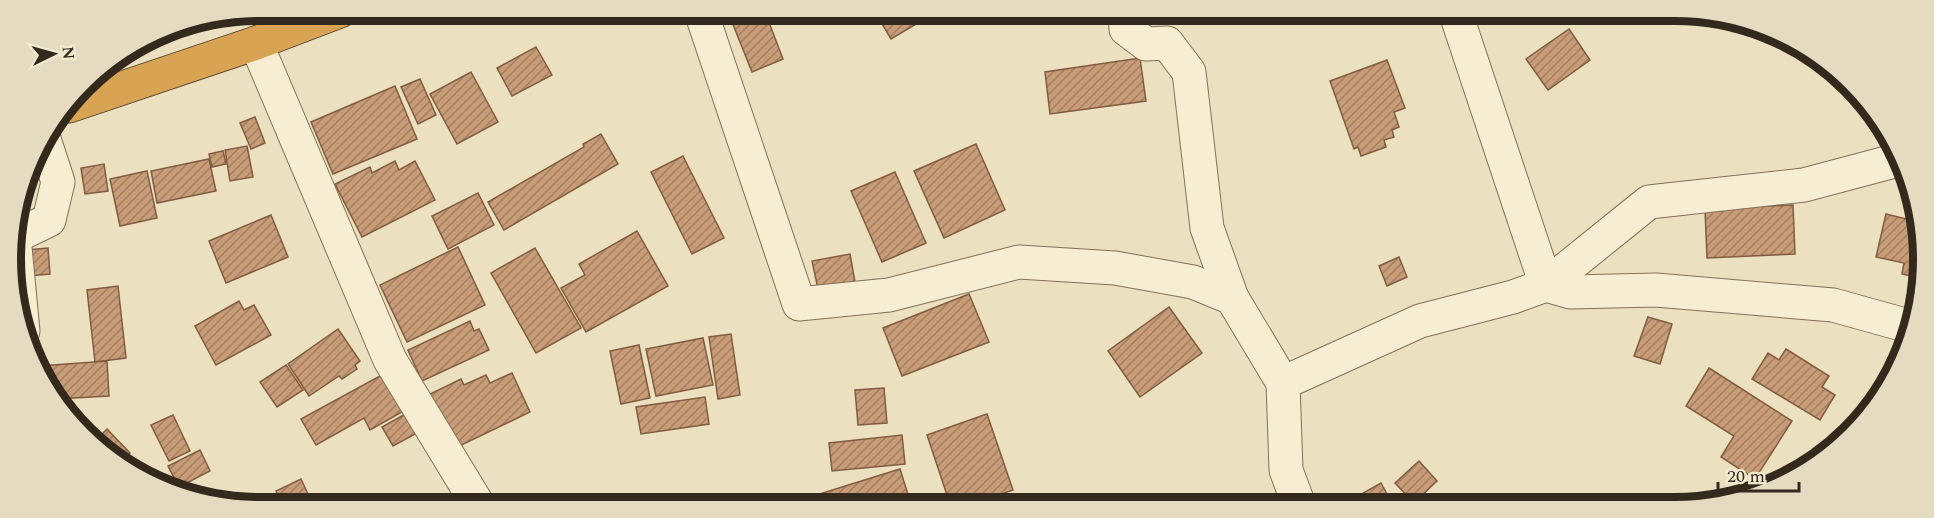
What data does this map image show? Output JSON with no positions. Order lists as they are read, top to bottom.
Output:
{
  "scale_bar": "20 m",
  "north": "right"
}
